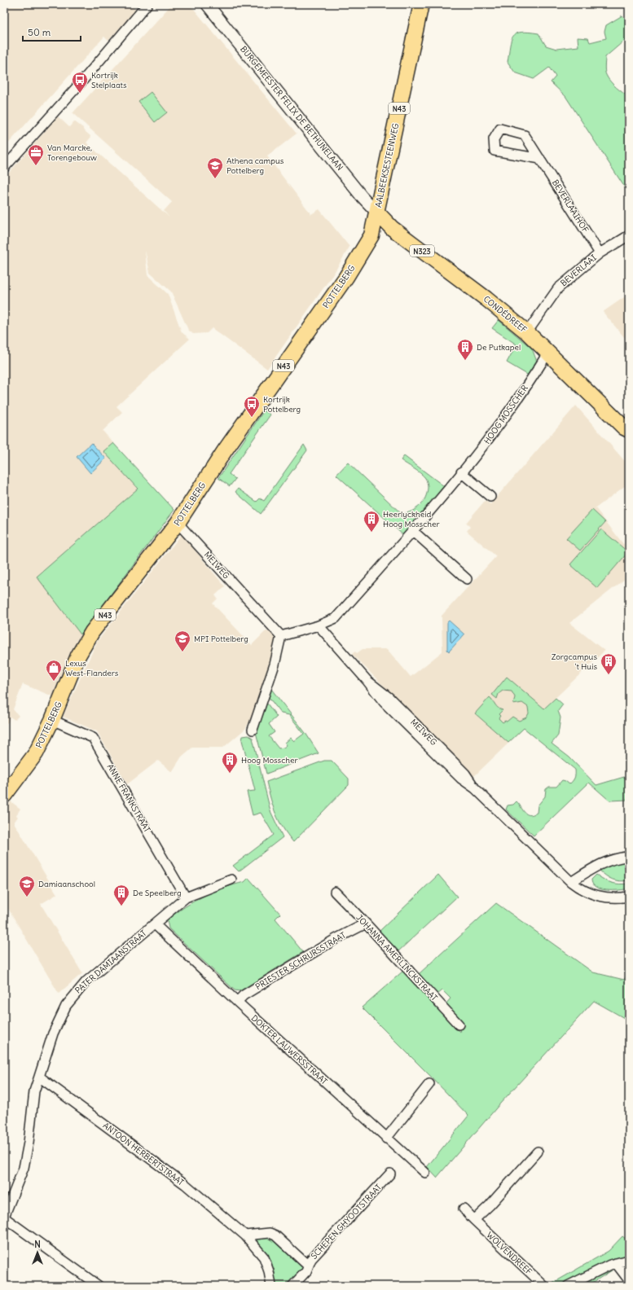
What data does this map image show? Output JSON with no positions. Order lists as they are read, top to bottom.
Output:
{
  "streets": {
    "main road": [
      "N43",
      "AALBEEKSESTEENWEG",
      "N323",
      "POTTELBERG",
      "CONDÉDREEF"
    ],
    "street": [
      "BURGEMEESTER FELIX DE BETHUNELAAN",
      "BEVERLAAIHOF",
      "BEVERLAAI",
      "HOOG MOSSCHER",
      "MEIWEG",
      "ANNE FRANKSTRAAT",
      "JOHANNA AMERLINCKSTRAAT",
      "PRIESTER SCHRURSSTRAAT",
      "PATER DAMIAANSTRAAT",
      "DOKTER LAUWERSSTRAAT",
      "ANTOON HERBERTSTRAAT",
      "SCHEPEN GHYOOTSTRAAT",
      "WOLVENDREEF"
    ]
  },
  "crossings": [
    ["BURGEMEESTER FELIX DE BETHUNELAAN", "AALBEEKSESTEENWEG"],
    ["BURGEMEESTER FELIX DE BETHUNELAAN", "POTTELBERG"],
    ["BURGEMEESTER FELIX DE BETHUNELAAN", "CONDÉDREEF"],
    ["AALBEEKSESTEENWEG", "POTTELBERG"],
    ["AALBEEKSESTEENWEG", "CONDÉDREEF"],
    ["BEVERLAAIHOF", "BEVERLAAI"],
    ["BEVERLAAI", "CONDÉDREEF"],
    ["POTTELBERG", "CONDÉDREEF"],
    ["POTTELBERG", "MEIWEG"],
    ["POTTELBERG", "ANNE FRANKSTRAAT"],
    ["CONDÉDREEF", "HOOG MOSSCHER"],
    ["HOOG MOSSCHER", "MEIWEG"],
    ["ANNE FRANKSTRAAT", "PATER DAMIAANSTRAAT"],
    ["JOHANNA AMERLINCKSTRAAT", "PRIESTER SCHRURSSTRAAT"],
    ["PRIESTER SCHRURSSTRAAT", "DOKTER LAUWERSSTRAAT"],
    ["PATER DAMIAANSTRAAT", "DOKTER LAUWERSSTRAAT"],
    ["PATER DAMIAANSTRAAT", "ANTOON HERBERTSTRAAT"]
  ],
  "places": {
    "bus stop": ["Kortrijk Stelplaats", "Kortrijk Pottelberg"],
    "office": ["Van Marcke, Torengebouw"],
    "school or university": ["Athena campus Pottelberg", "MPI Pottelberg", "Damiaanschool"],
    "building": [
      "De Putkapel",
      "Heerlyckheid Hoog Mosscher",
      "Zorgcampus 't Huis",
      "Hoog Mosscher",
      "De Speelberg"
    ],
    "shop": ["Lexus West-Flanders"]
  },
  "scale_bar": "50 m",
  "north": "top"
}
